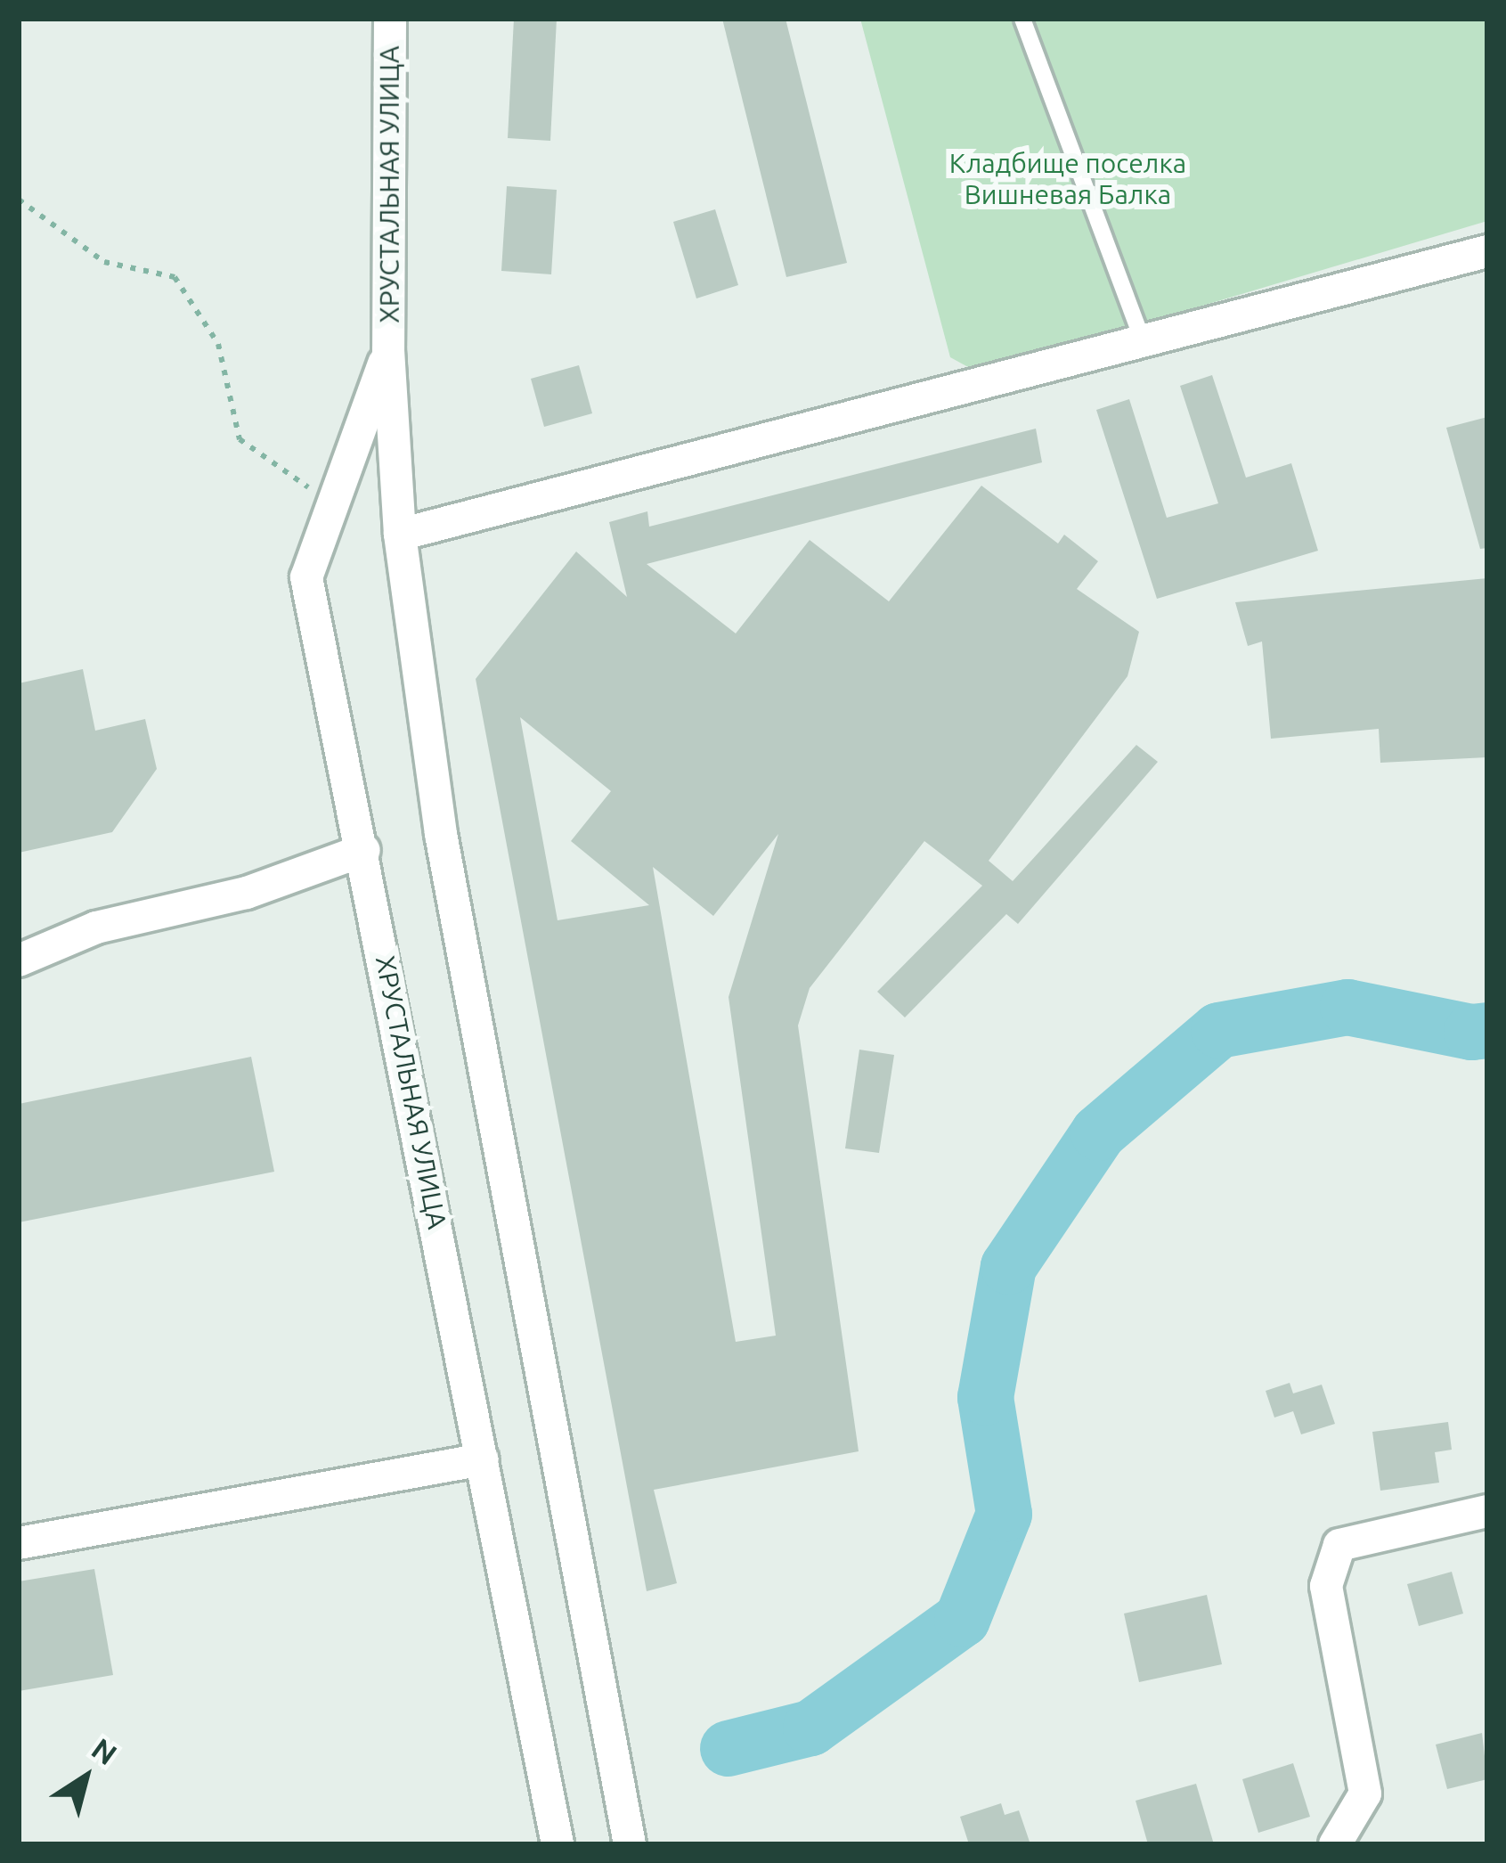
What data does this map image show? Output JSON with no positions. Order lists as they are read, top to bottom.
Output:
{
  "streets": {
    "street": ["ХРУСТАЛЬНАЯ УЛИЦА"]
  },
  "parks": ["Кладбище поселка Вишневая Балка"],
  "north": "top right"
}
